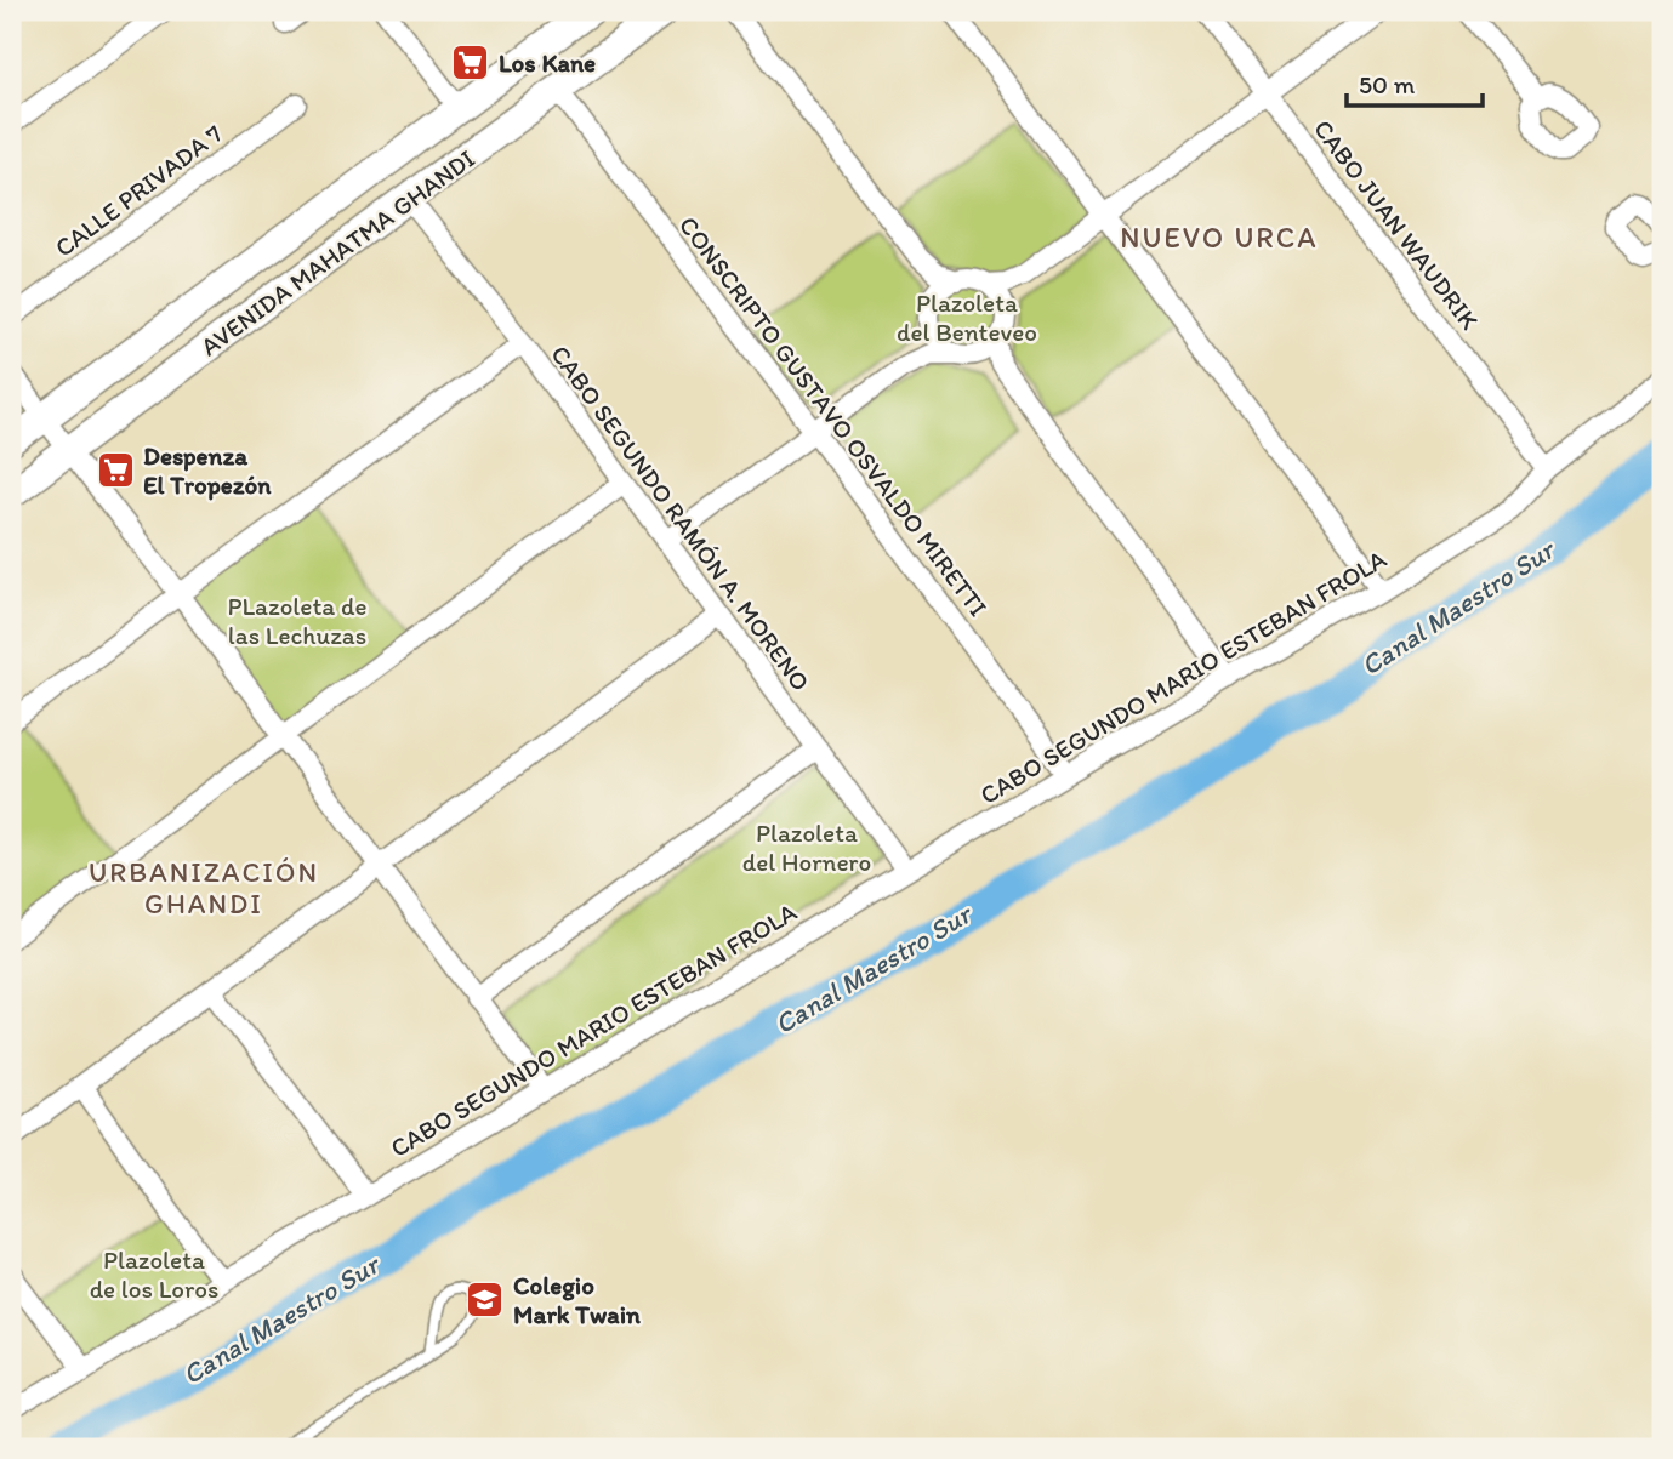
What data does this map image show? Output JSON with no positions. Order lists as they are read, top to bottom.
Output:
{
  "streets": {
    "main road": ["AVENIDA MAHATMA GHANDI"],
    "street": [
      "CALLE PRIVADA 7",
      "CABO JUAN WAUDRIK",
      "CONSCRIPTO GUSTAVO OSVALDO MIRETTI",
      "CABO SEGUNDO RAMÓN A. MORENO",
      "CABO SEGUNDO MARIO ESTEBAN FROLA"
    ]
  },
  "crossings": [
    ["CABO JUAN WAUDRIK", "CABO SEGUNDO MARIO ESTEBAN FROLA"],
    ["AVENIDA MAHATMA GHANDI", "CONSCRIPTO GUSTAVO OSVALDO MIRETTI"],
    ["AVENIDA MAHATMA GHANDI", "CABO SEGUNDO RAMÓN A. MORENO"],
    ["CONSCRIPTO GUSTAVO OSVALDO MIRETTI", "CABO SEGUNDO MARIO ESTEBAN FROLA"],
    ["CABO SEGUNDO RAMÓN A. MORENO", "CABO SEGUNDO MARIO ESTEBAN FROLA"]
  ],
  "districts": ["NUEVO URCA", "URBANIZACIÓN GHANDI"],
  "water": ["Canal Maestro Sur"],
  "parks": [
    "Plazoleta del Benteveo",
    "PLazoleta de las Lechuzas",
    "Plazoleta del Hornero",
    "Plazoleta de los Loros"
  ],
  "places": {
    "supermarket": ["Los Kane", "Despenza El Tropezón"],
    "school or university": ["Colegio Mark Twain"]
  },
  "scale_bar": "50 m"
}
